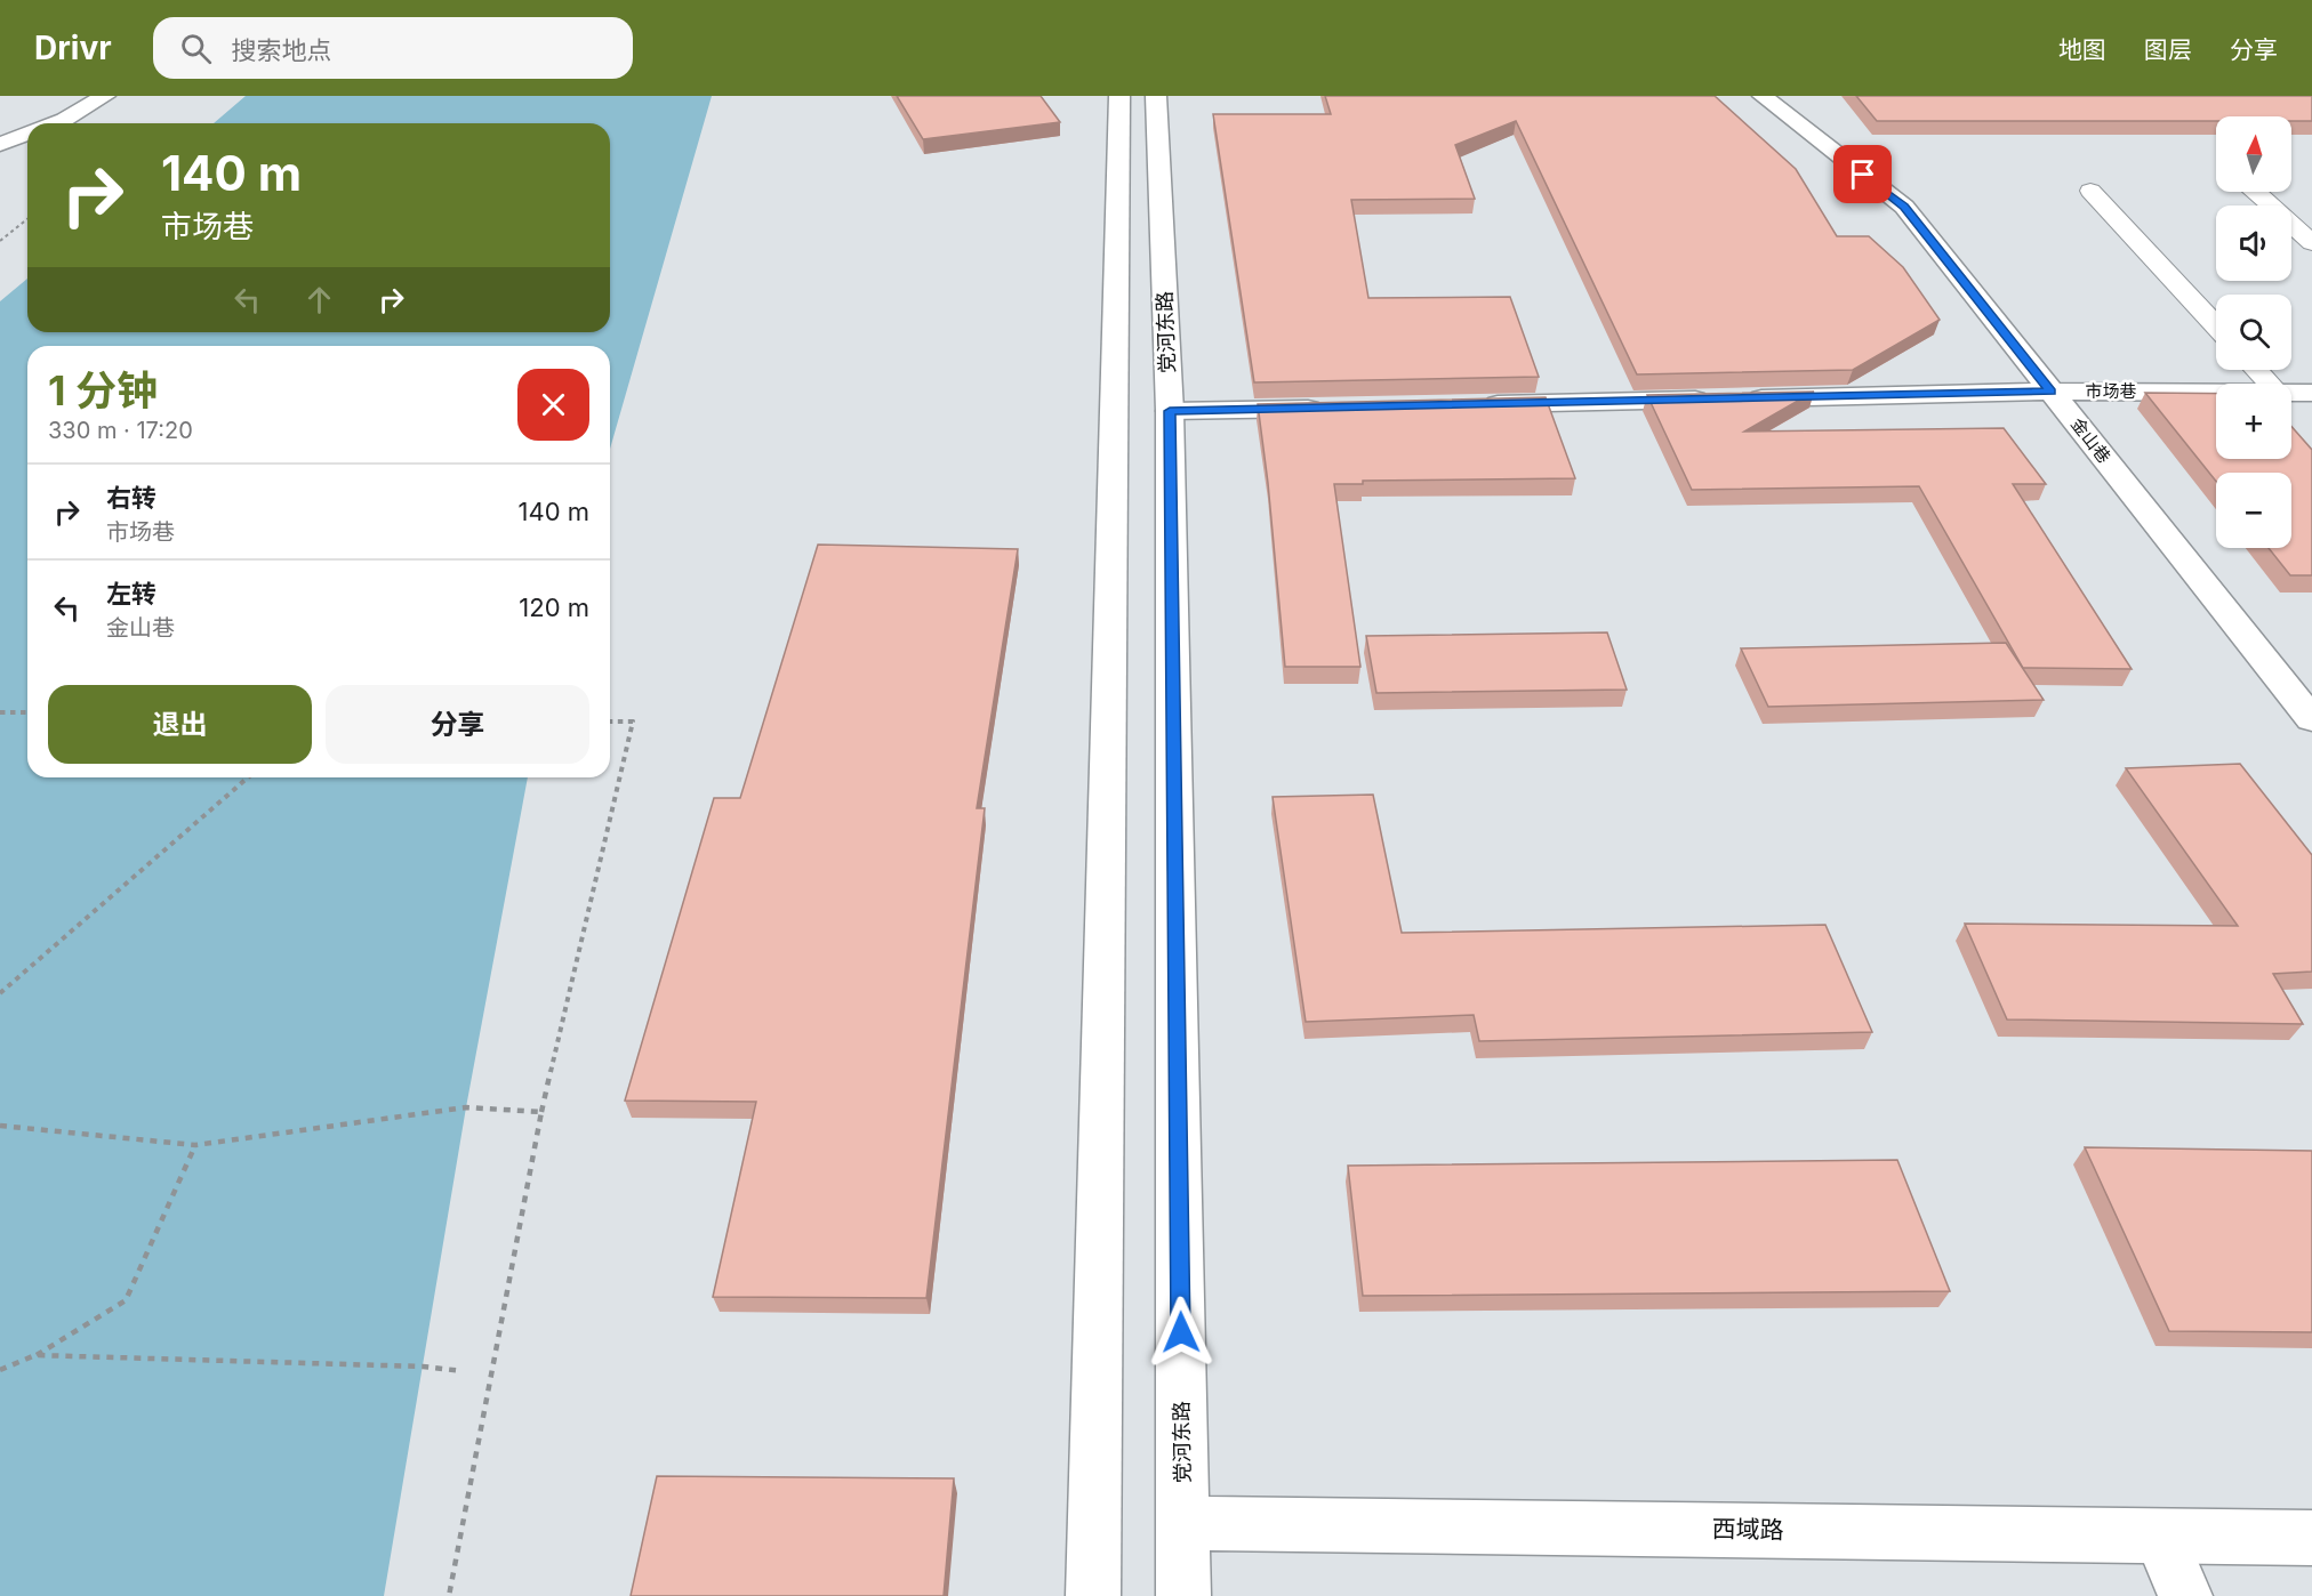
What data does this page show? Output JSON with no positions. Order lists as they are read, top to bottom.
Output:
{
  "streets": {
    "main road": [
      "党河东路",
      "市场巷",
      "金山巷",
      "西域路"
    ]
  },
  "crossings": [
    ["党河东路", "西域路"],
    ["市场巷", "金山巷"]
  ],
  "north": "top",
  "page": {
    "header": "Drivr",
    "search": "搜索地点",
    "nav": ["地图", "图层", "分享"],
    "map_buttons": ["+", "−"],
    "turn": ["140 m", "市场巷"],
    "heading": ["1 分钟", "330 m · 17:20"],
    "list": [
      {
        "name": "右转",
        "note": "市场巷",
        "value": "140 m"
      },
      {
        "name": "左转",
        "note": "金山巷",
        "value": "120 m"
      }
    ],
    "buttons": ["退出", "分享"]
  }
}
